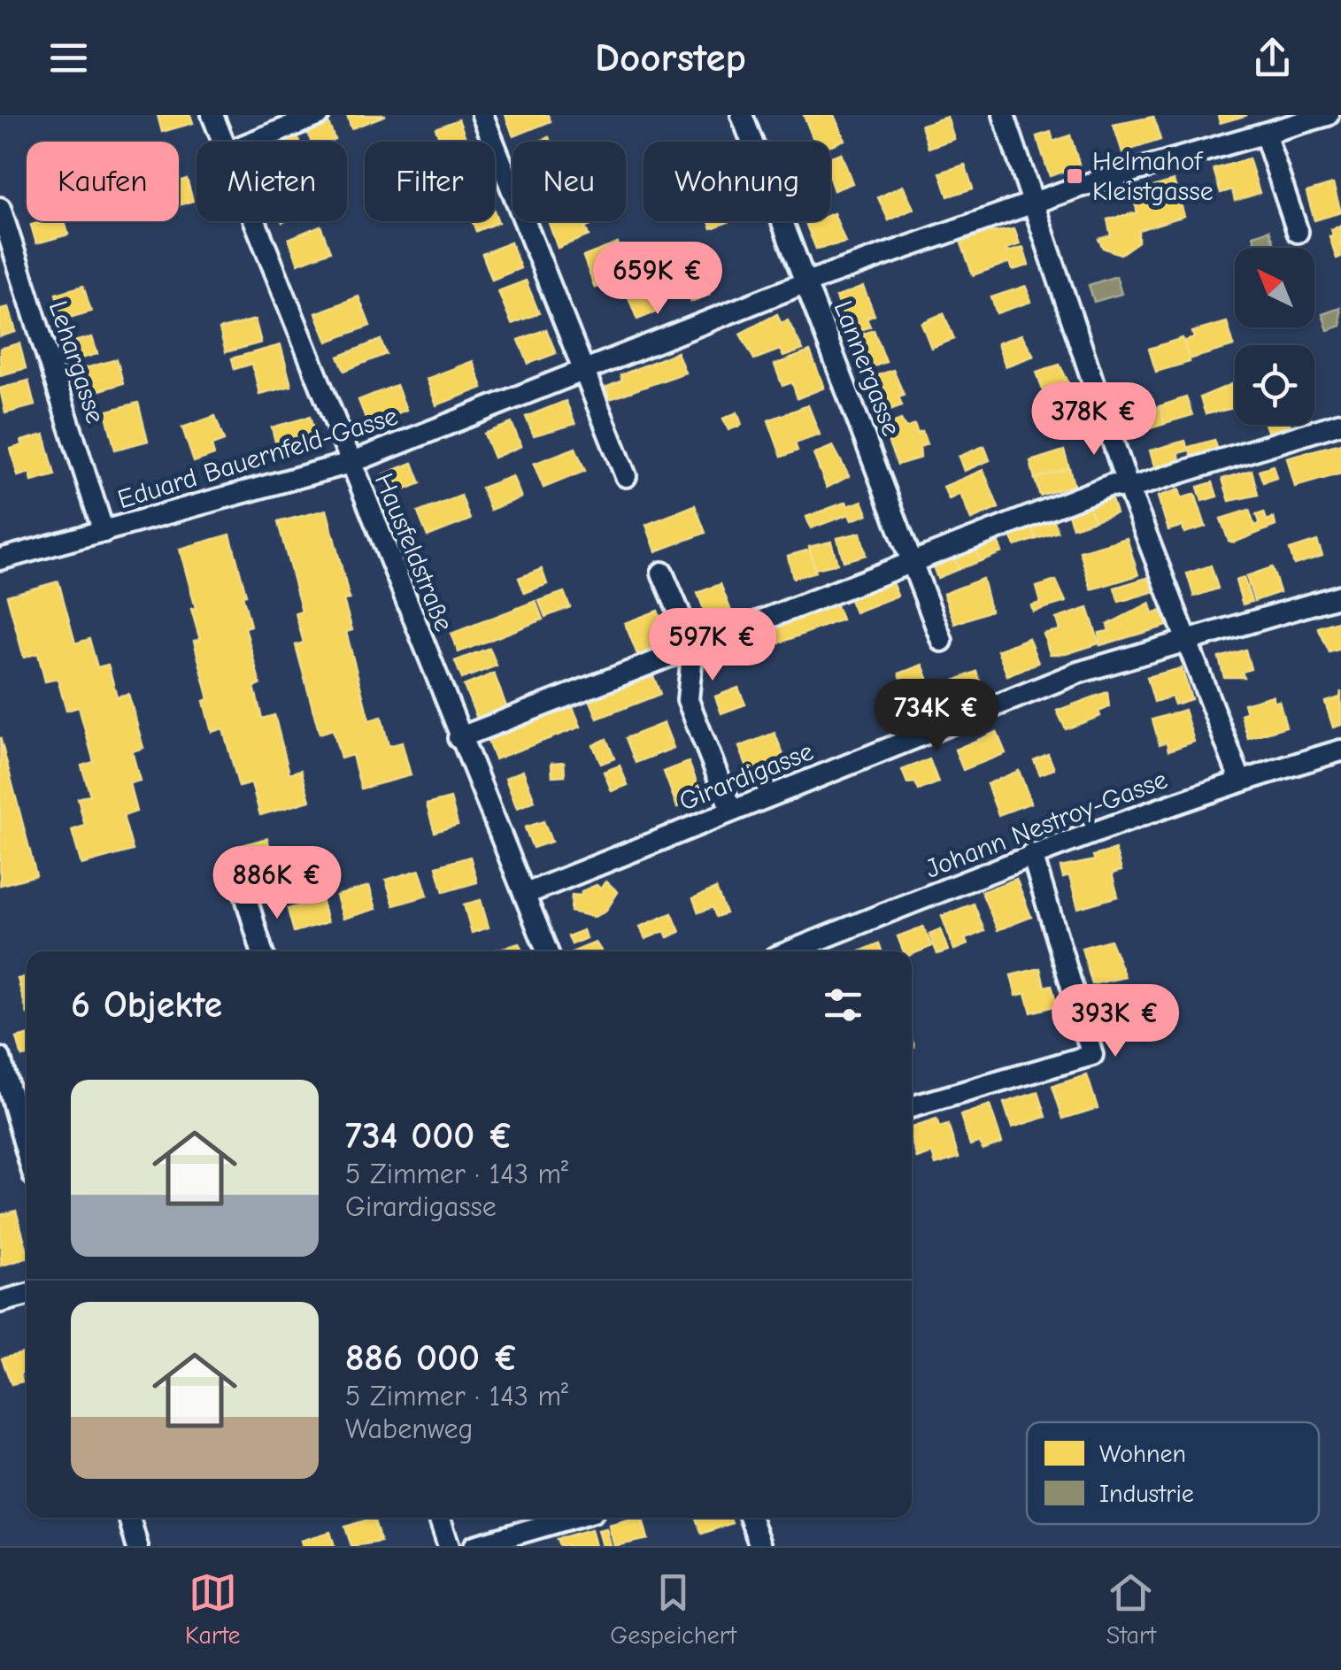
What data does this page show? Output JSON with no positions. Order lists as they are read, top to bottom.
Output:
{
  "streets": {
    "street": [
      "Lehargasse",
      "Lannergasse",
      "Eduard Bauernfeld-Gasse",
      "Hausfeldstraße",
      "Girardigasse",
      "Johann Nestroy-Gasse"
    ]
  },
  "crossings": [
    ["Lehargasse", "Eduard Bauernfeld-Gasse"],
    ["Lannergasse", "Eduard Bauernfeld-Gasse"],
    ["Eduard Bauernfeld-Gasse", "Hausfeldstraße"],
    ["Hausfeldstraße", "Girardigasse"]
  ],
  "places": {
    "transit": ["Helmahof Kleistgasse"]
  },
  "legend": ["Wohnen", "Industrie"],
  "north": "top left",
  "page": {
    "header": "Doorstep",
    "chip": [
      "Kaufen",
      "Mieten",
      "Filter",
      "Neu",
      "Wohnung"
    ],
    "price": [
      "659K €",
      "378K €",
      "597K €",
      "734K €",
      "886K €",
      "393K €"
    ],
    "heading": "6 Objekte",
    "list": [
      {
        "name": "734 000 €",
        "note": "5 Zimmer · 143 m² · Girardigasse"
      },
      {
        "name": "886 000 €",
        "note": "5 Zimmer · 143 m² · Wabenweg"
      }
    ],
    "tabs": ["Karte", "Gespeichert", "Start"]
  }
}
